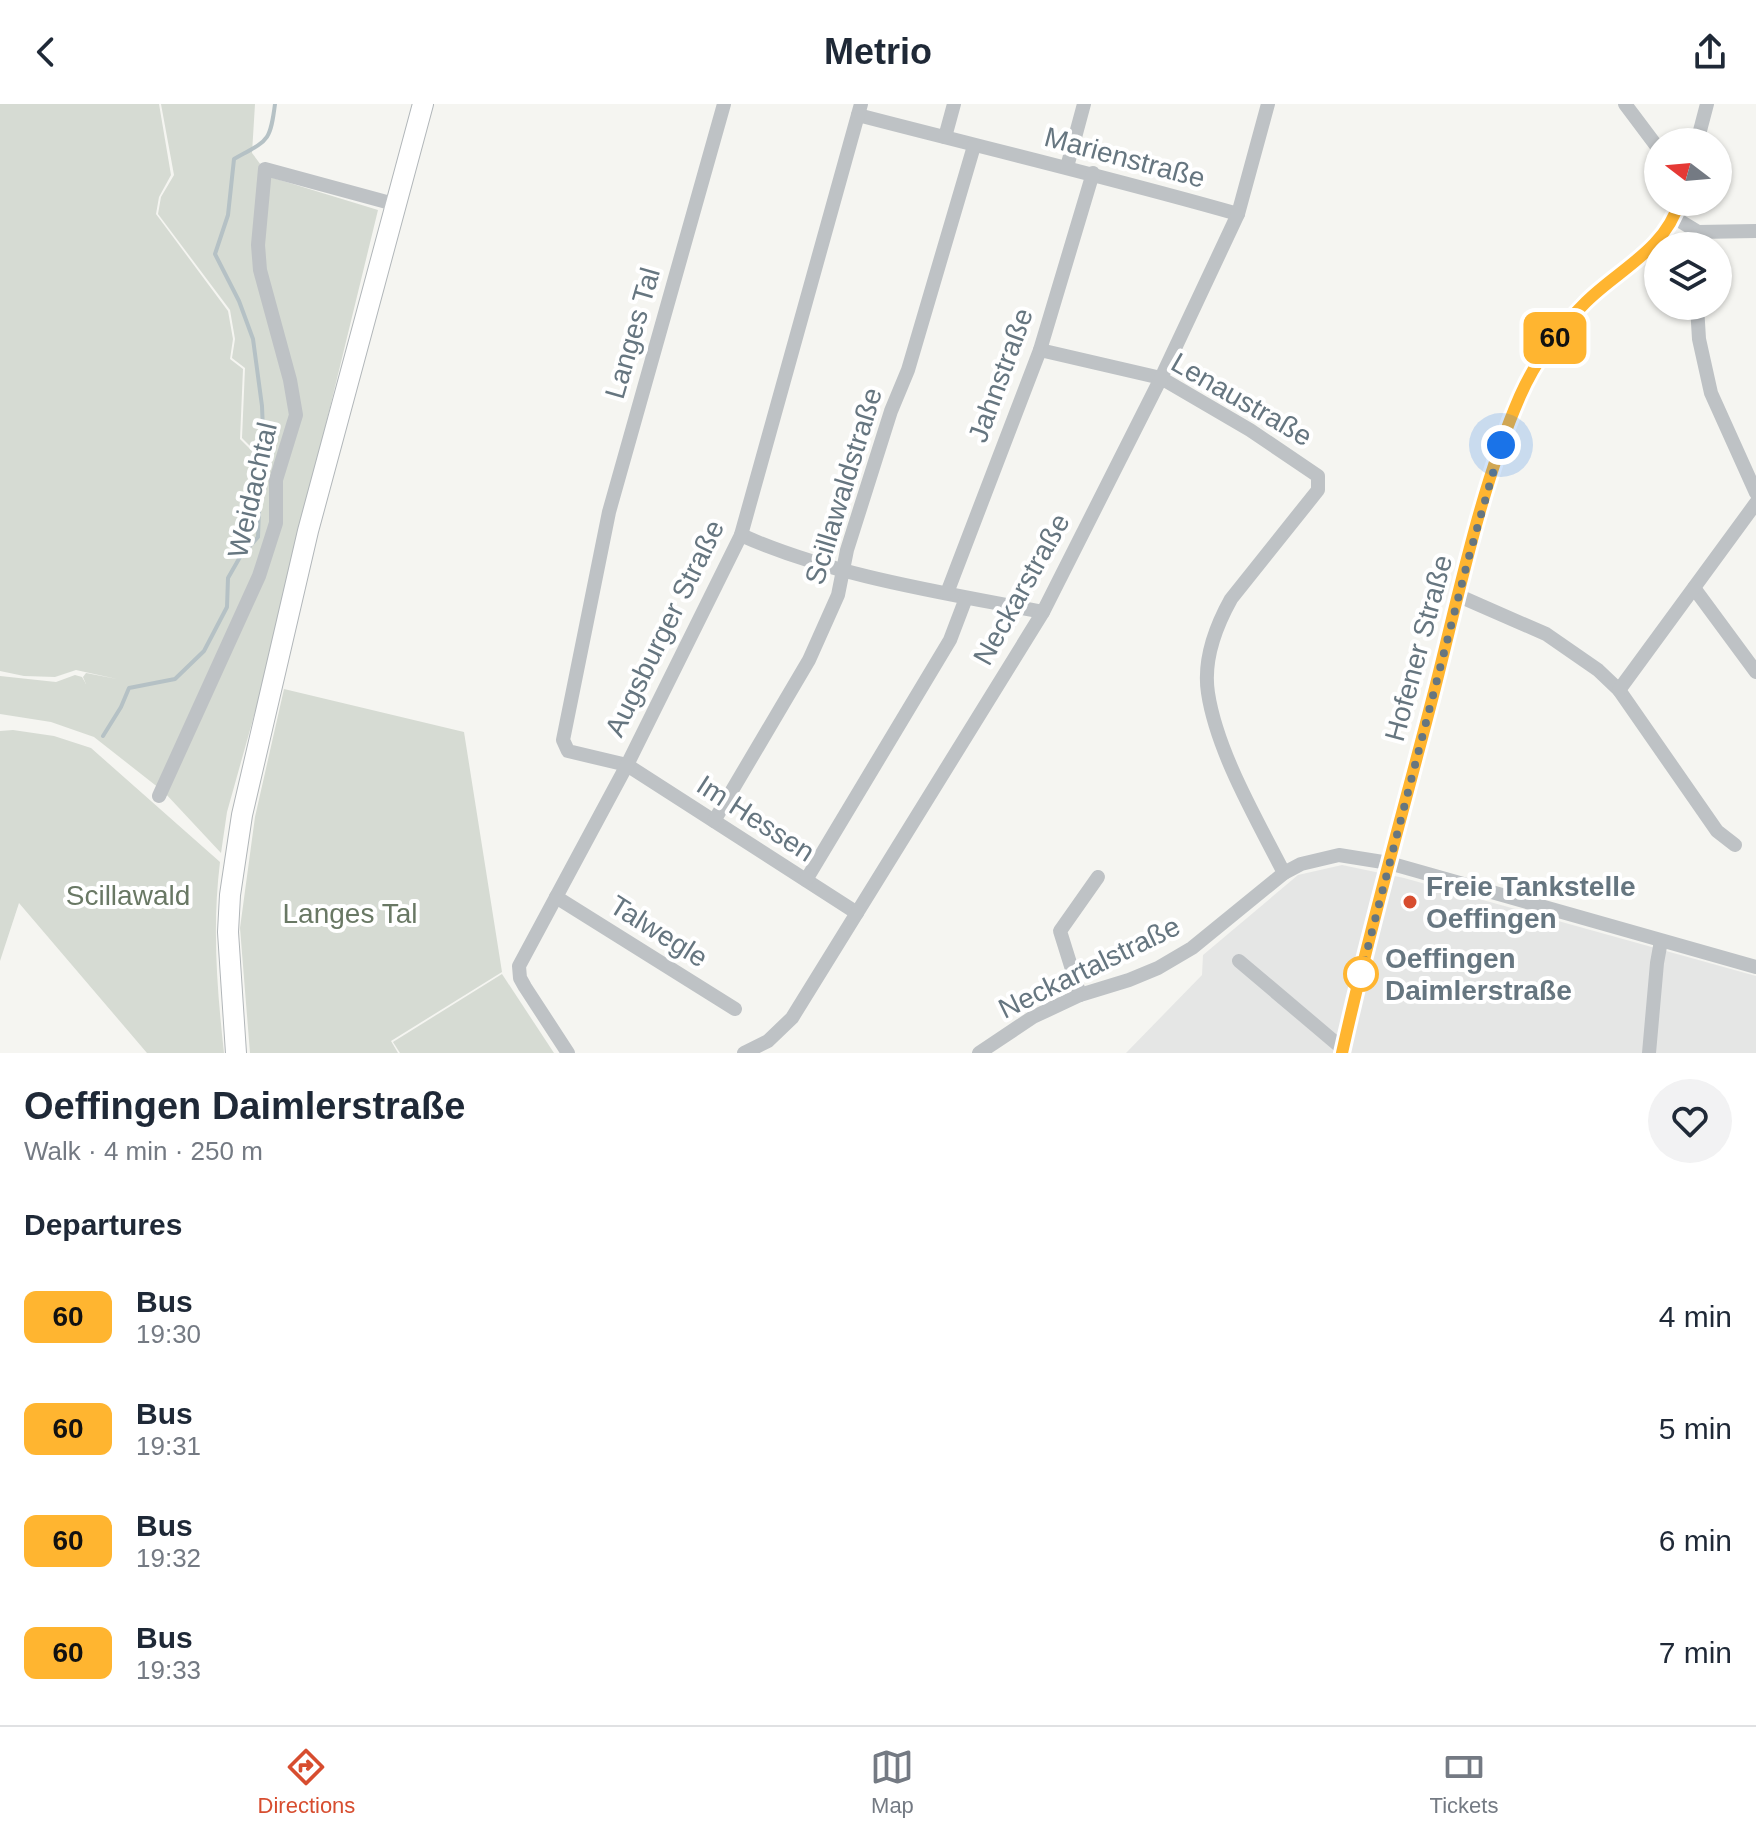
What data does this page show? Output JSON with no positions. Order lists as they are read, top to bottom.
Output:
{
  "streets": {
    "street": [
      "Marienstraße",
      "Langes Tal",
      "Jahnstraße",
      "Lenaustraße",
      "Scillawaldstraße",
      "Weidachtal",
      "Neckarstraße",
      "Augsburger Straße",
      "Hofener Straße",
      "Im Hessen",
      "Talwegle",
      "Neckartalstraße"
    ]
  },
  "crossings": [
    ["Marienstraße", "Jahnstraße"],
    ["Marienstraße", "Scillawaldstraße"],
    ["Marienstraße", "Neckarstraße"],
    ["Marienstraße", "Augsburger Straße"],
    ["Langes Tal", "Augsburger Straße"],
    ["Langes Tal", "Im Hessen"],
    ["Jahnstraße", "Lenaustraße"],
    ["Lenaustraße", "Neckarstraße"],
    ["Lenaustraße", "Neckartalstraße"],
    ["Scillawaldstraße", "Im Hessen"],
    ["Neckarstraße", "Im Hessen"],
    ["Augsburger Straße", "Im Hessen"],
    ["Augsburger Straße", "Talwegle"],
    ["Hofener Straße", "Neckartalstraße"]
  ],
  "parks": ["Scillawald", "Langes Tal"],
  "places": ["Freie Tankstelle Oeffingen", "Oeffingen Daimlerstraße"],
  "lines": ["bus line 60"],
  "north": "left",
  "page": {
    "header": "Metrio",
    "on_map": "60",
    "heading": [
      ["Oeffingen Daimlerstraße", "Walk · 4 min · 250 m"],
      "Departures"
    ],
    "list": [
      {
        "mark": "60",
        "name": "Bus",
        "note": "19:30",
        "value": "4 min"
      },
      {
        "mark": "60",
        "name": "Bus",
        "note": "19:31",
        "value": "5 min"
      },
      {
        "mark": "60",
        "name": "Bus",
        "note": "19:32",
        "value": "6 min"
      },
      {
        "mark": "60",
        "name": "Bus",
        "note": "19:33",
        "value": "7 min"
      }
    ],
    "tabs": ["Directions", "Map", "Tickets"]
  }
}
